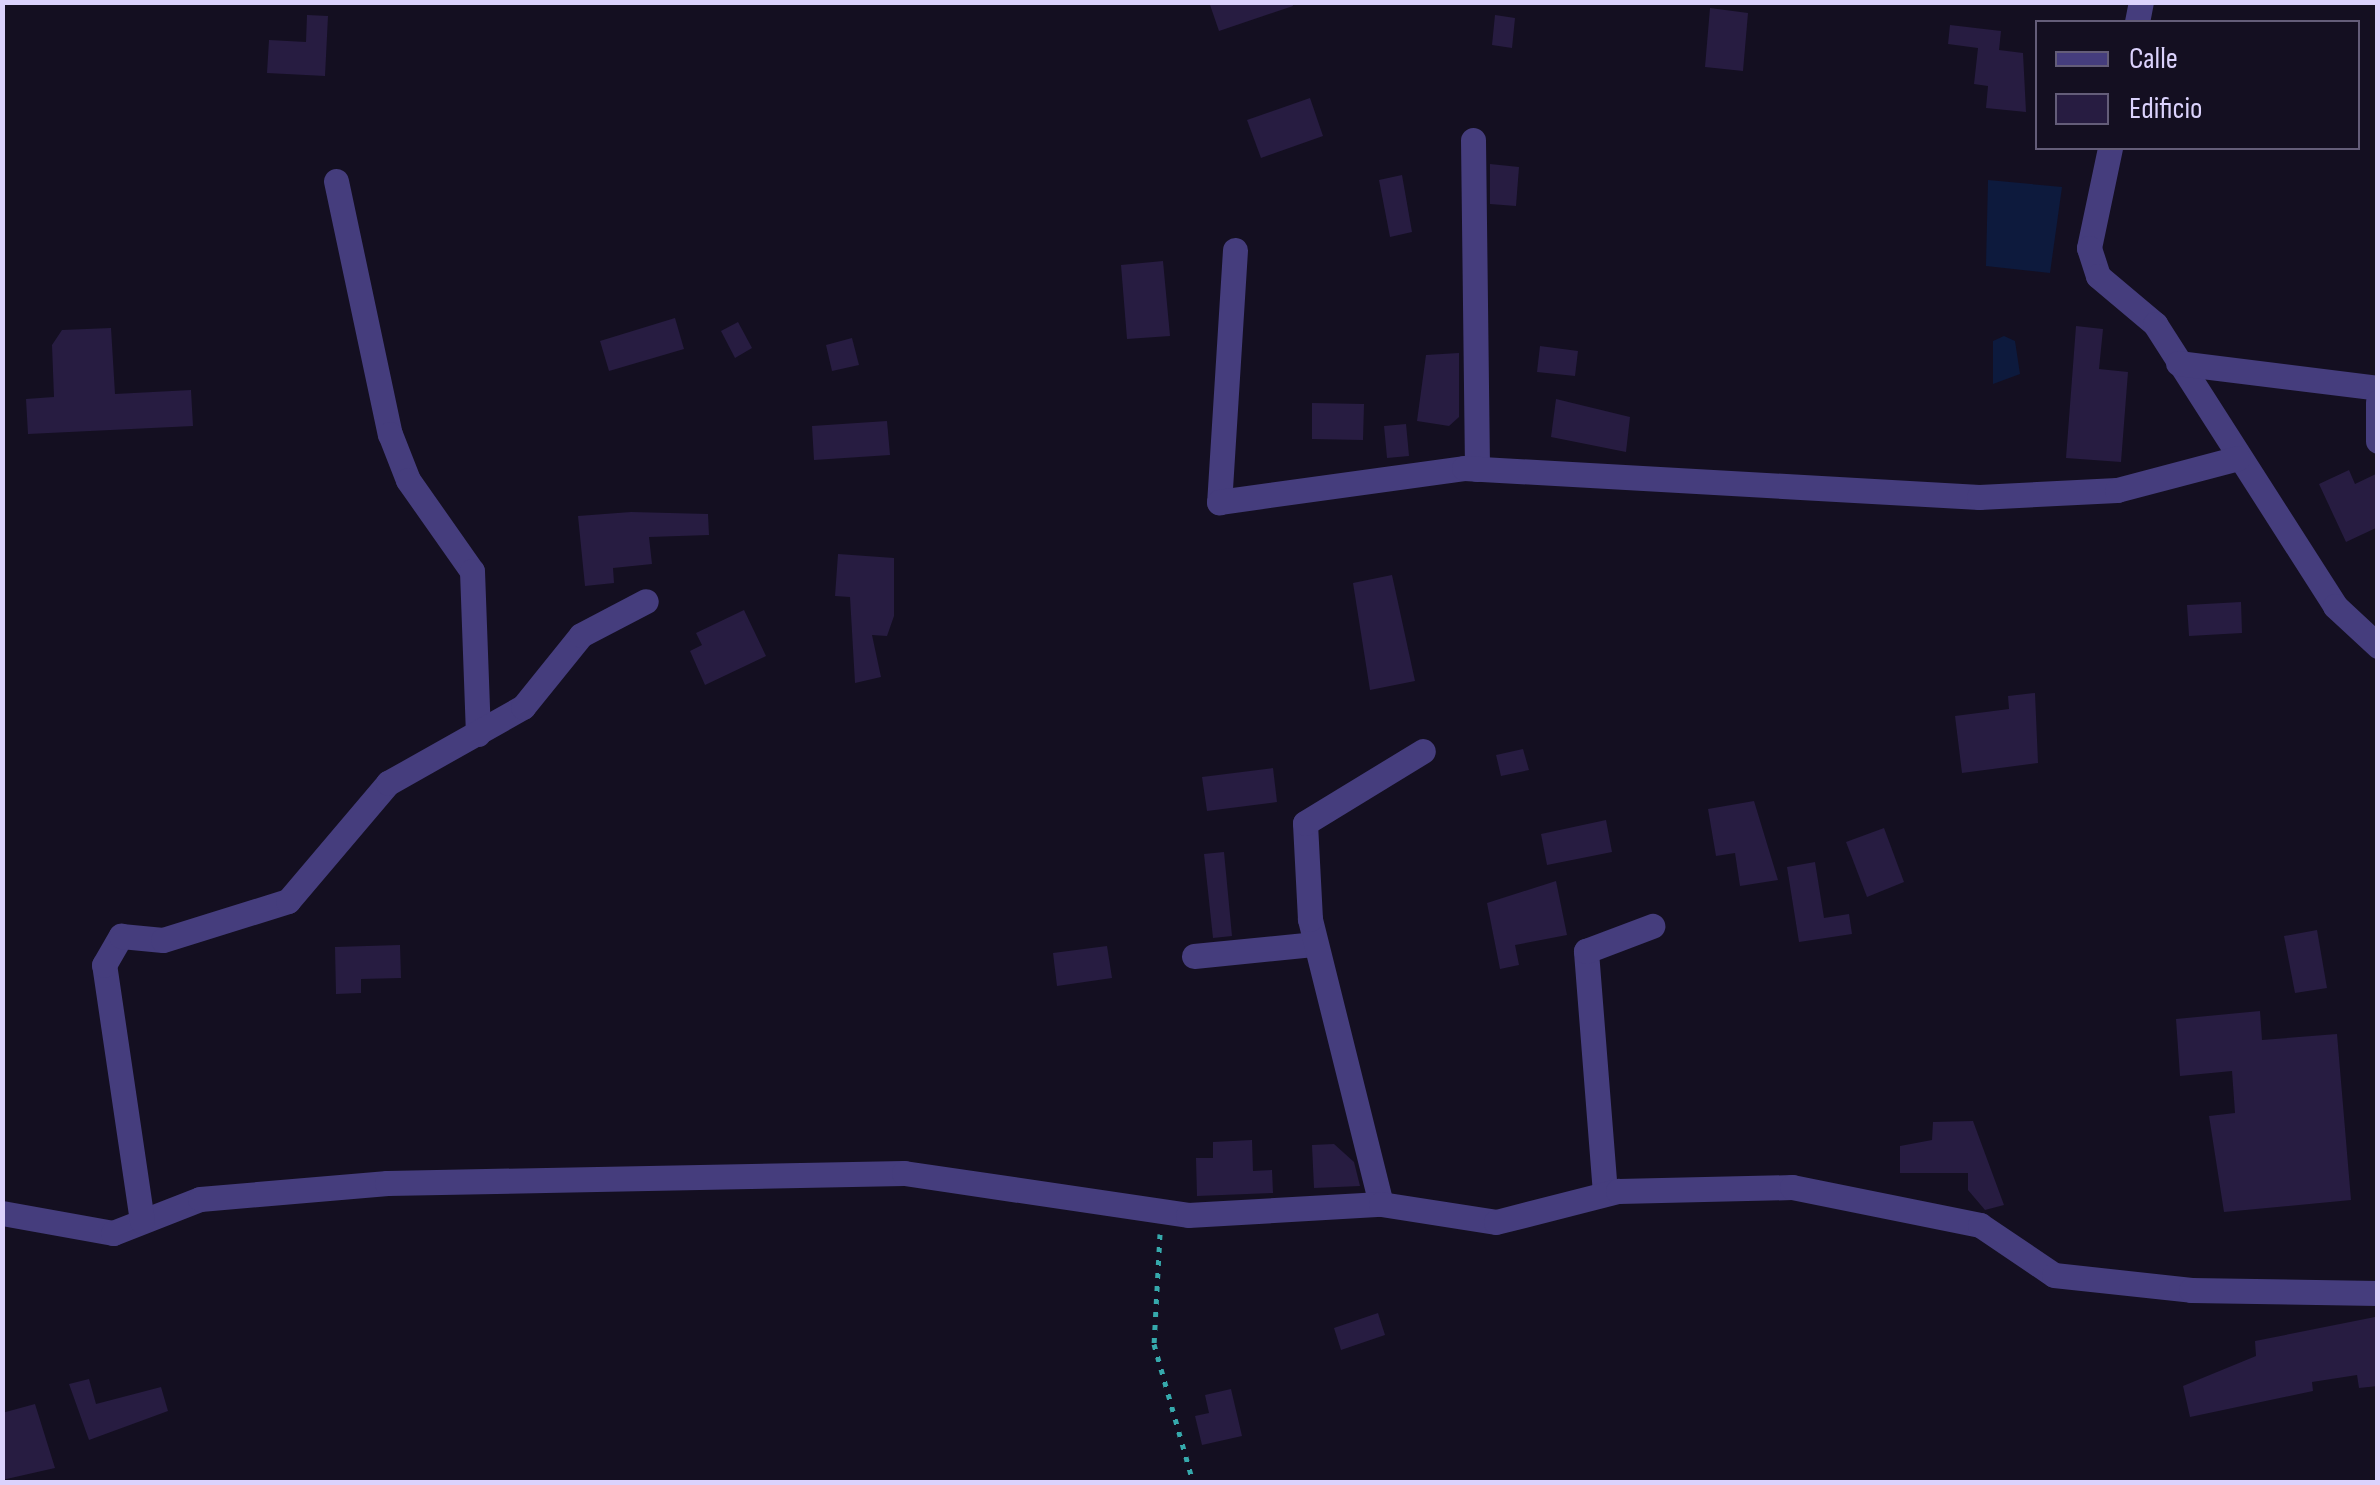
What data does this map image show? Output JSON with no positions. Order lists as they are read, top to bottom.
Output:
{
  "legend": ["Calle", "Edificio"]
}
